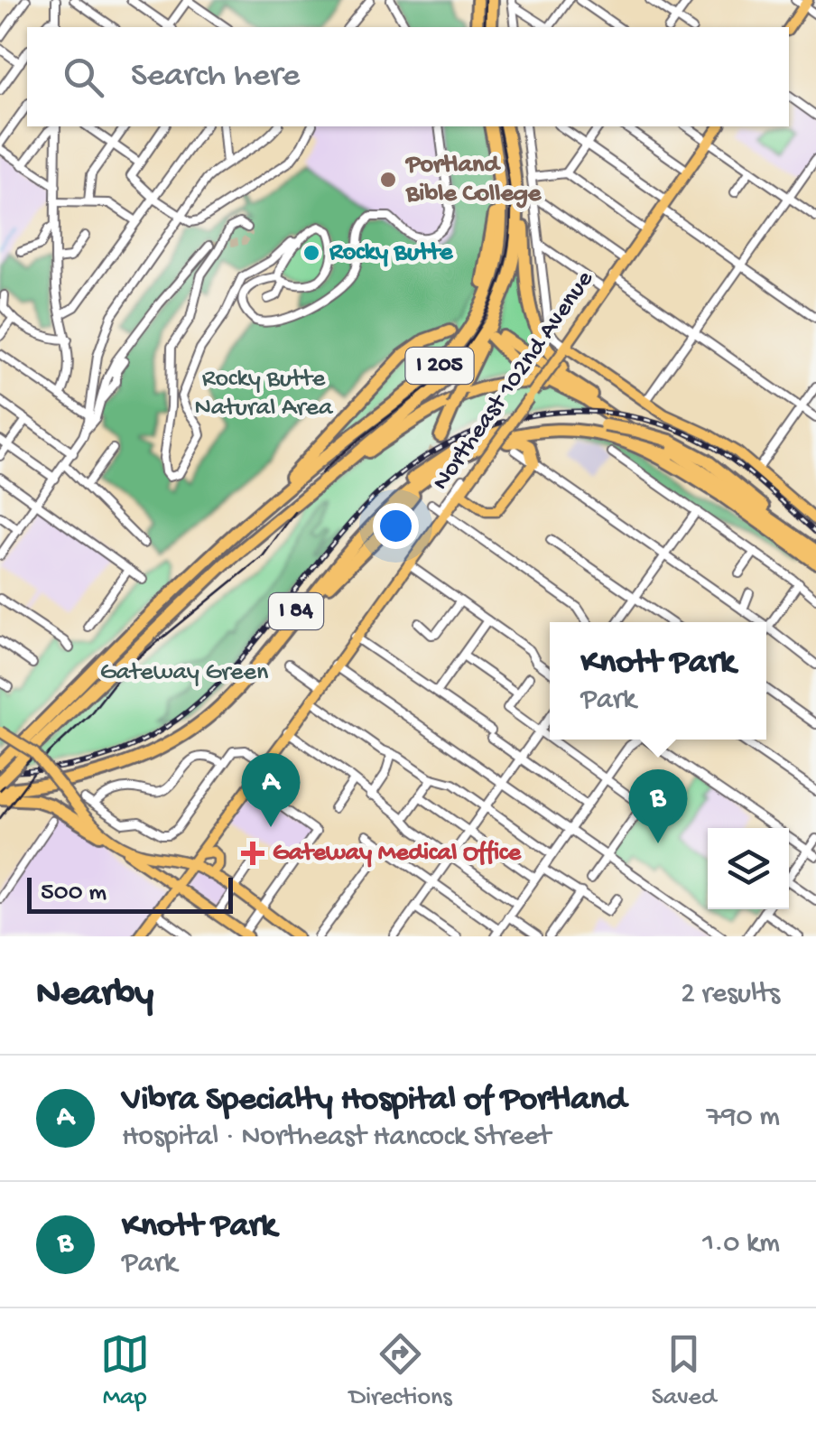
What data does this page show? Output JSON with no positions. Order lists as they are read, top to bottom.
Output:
{
  "streets": {
    "highway": ["I 205", "I 84"],
    "main road": ["Northeast 102nd Avenue"]
  },
  "crossings": [
    ["I 205", "I 84"]
  ],
  "parks": ["Rocky Butte Natural Area", "Gateway Green"],
  "places": {
    "other": ["Portland Bible College", "Rocky Butte"],
    "health": ["Gateway Medical Office"]
  },
  "scale_bar": "500 m",
  "page": {
    "search": "Search here",
    "popup": ["Knott Park", "Park"],
    "pins": ["A", "B"],
    "scale": "500 m",
    "heading": ["Nearby", "2 results"],
    "list": [
      {
        "mark": "A",
        "name": "Vibra Specialty Hospital of Portland",
        "note": "Hospital · Northeast Hancock Street",
        "value": "790 m"
      },
      {
        "mark": "B",
        "name": "Knott Park",
        "note": "Park",
        "value": "1.0 km"
      }
    ],
    "nav": ["Map", "Directions", "Saved"]
  }
}
